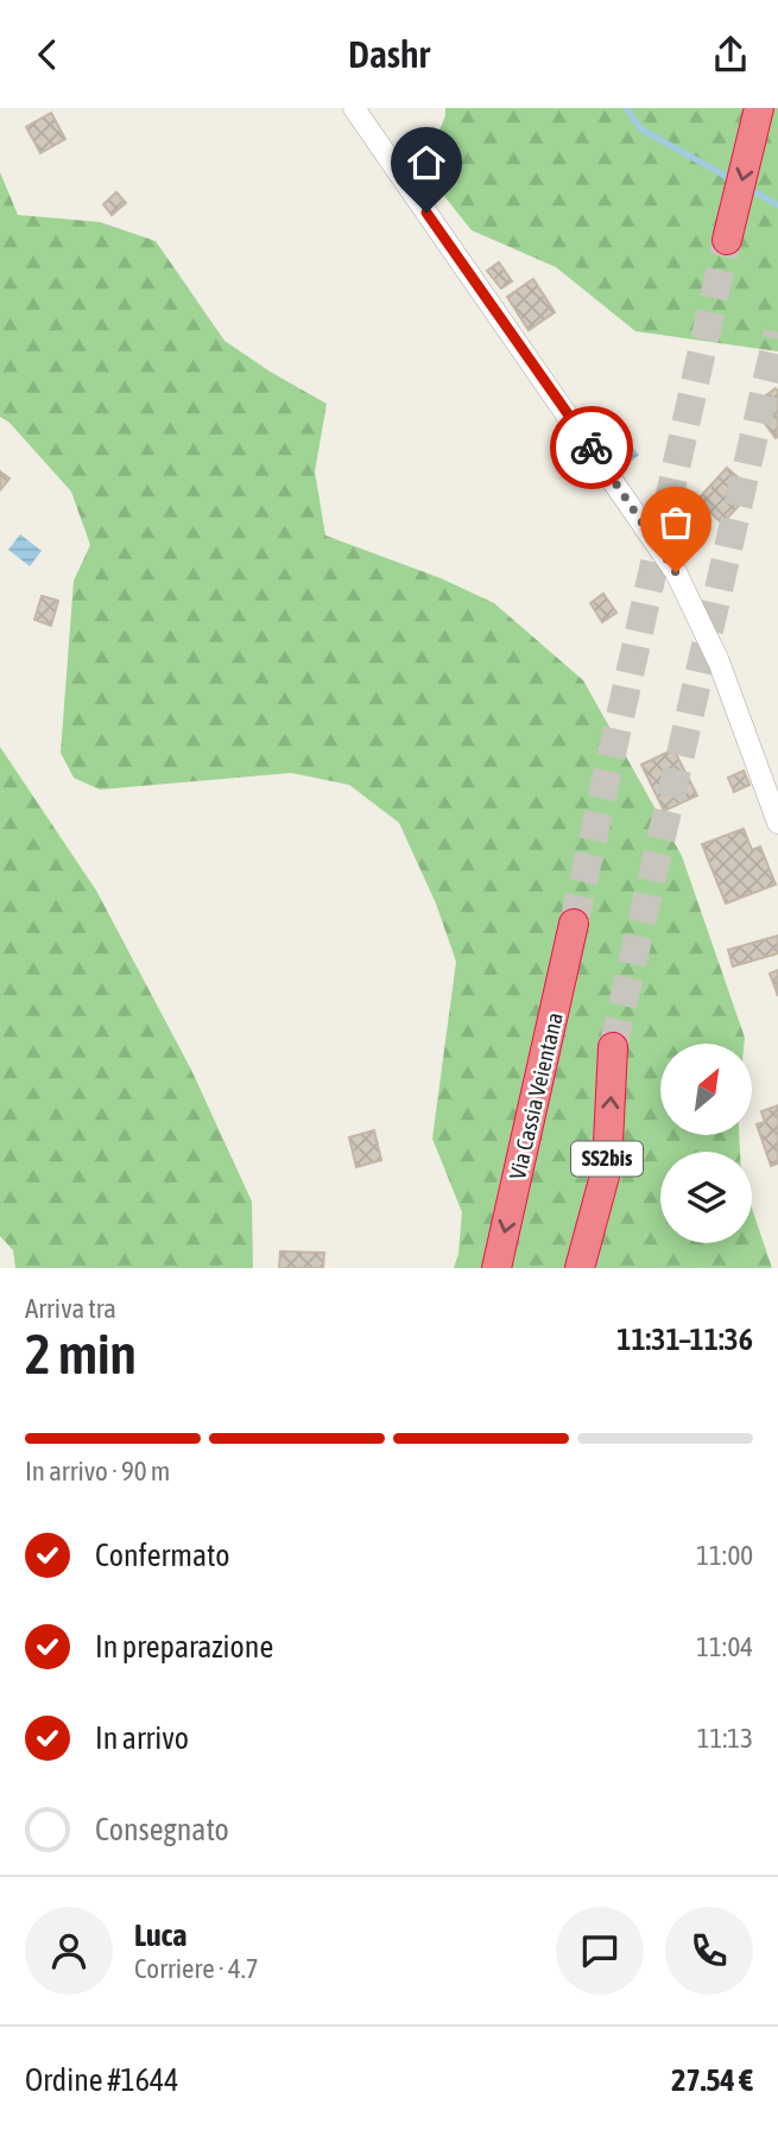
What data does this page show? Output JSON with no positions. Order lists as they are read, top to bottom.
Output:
{
  "streets": {
    "highway": ["Via Cassia Veientana", "SS2bis"]
  },
  "north": "top right",
  "page": {
    "header": "Dashr",
    "heading": ["2 min", "Arriva tra", "11:31–11:36"],
    "panel": [
      "Luca",
      "Corriere · 4.7",
      "Ordine #1644",
      "27.54 €"
    ],
    "bar": "In arrivo · 90 m",
    "list": [
      ["Confermato", "11:00"],
      ["In preparazione", "11:04"],
      ["In arrivo", "11:13"],
      "Consegnato"
    ]
  }
}
